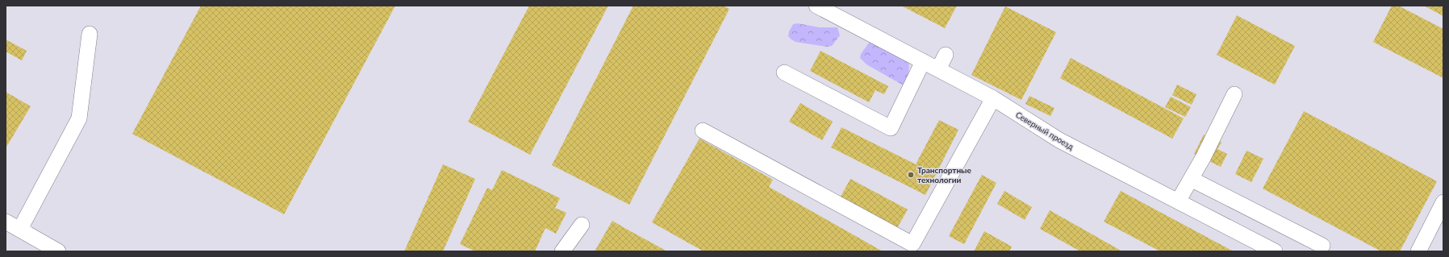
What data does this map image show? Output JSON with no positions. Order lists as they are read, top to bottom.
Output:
{
  "streets": {
    "street": ["Северный проезд"]
  },
  "places": ["Транспортные технологии"]
}
